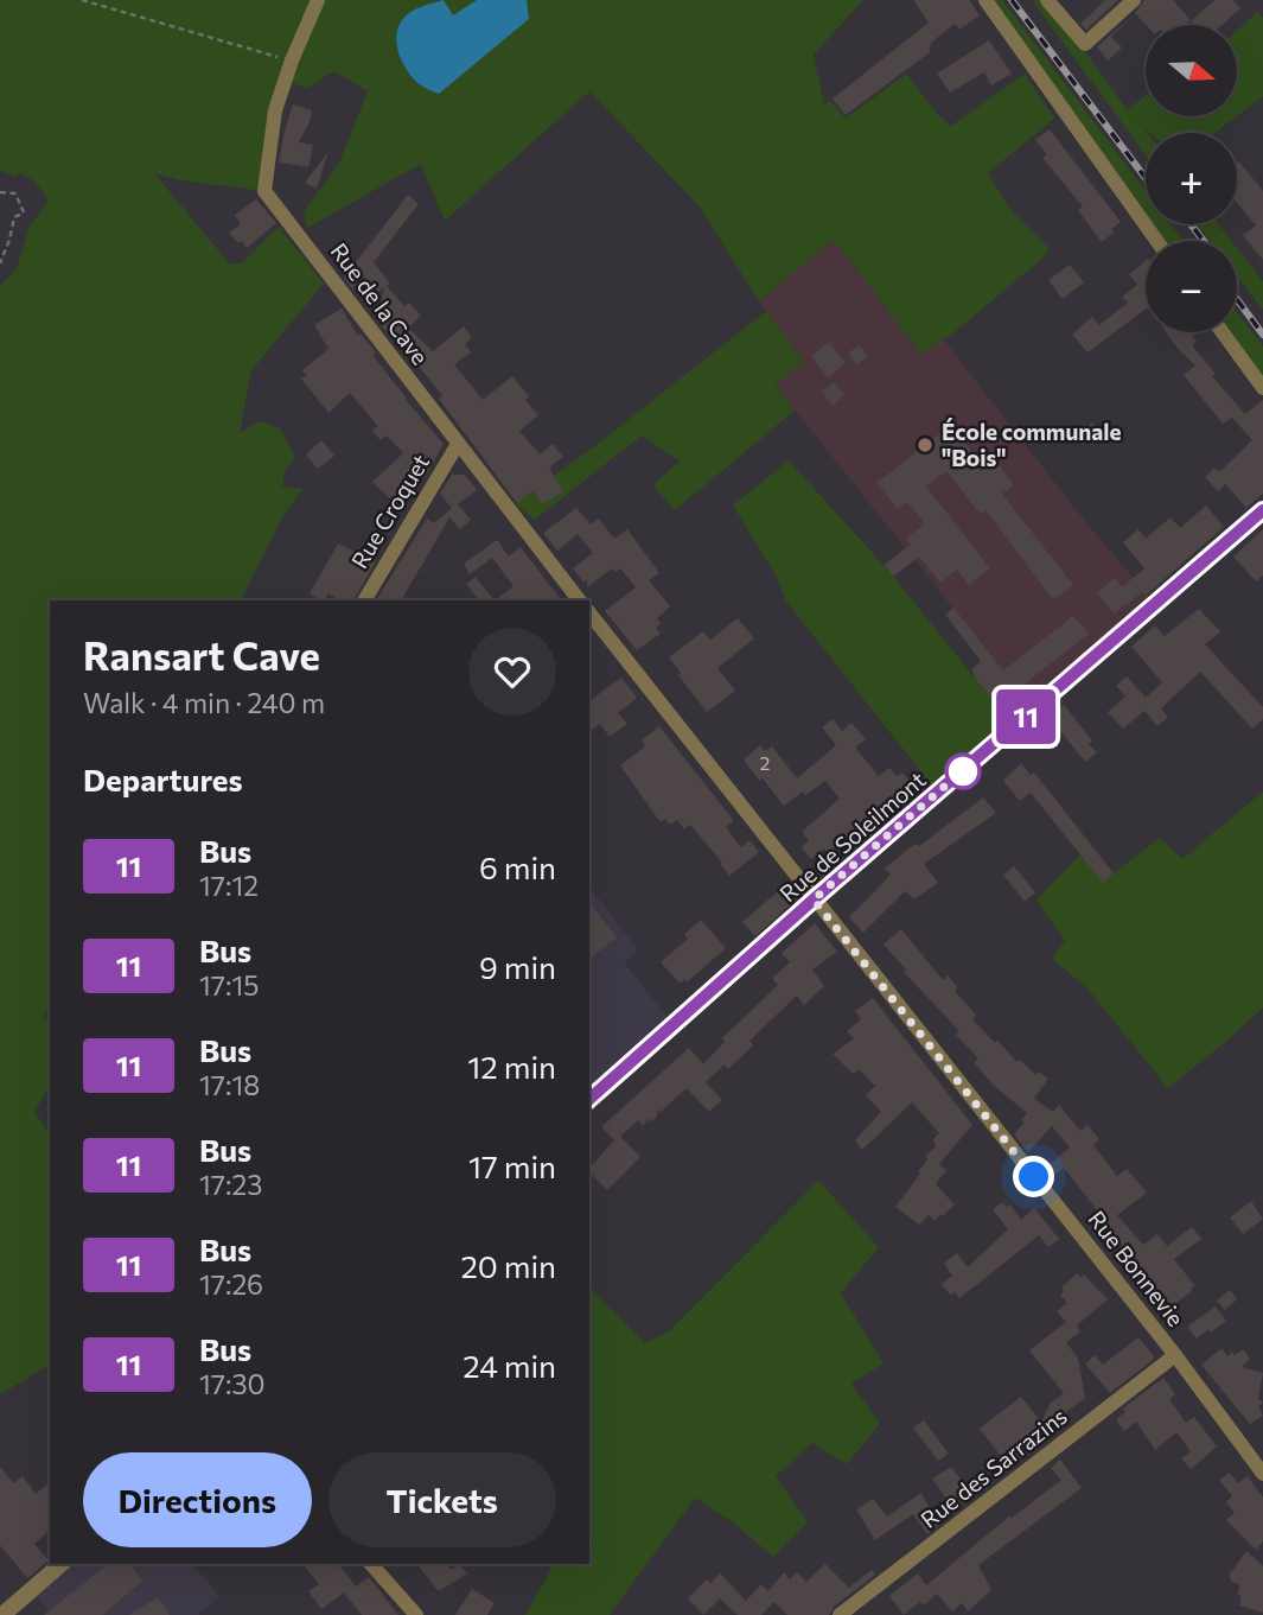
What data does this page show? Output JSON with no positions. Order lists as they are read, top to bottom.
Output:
{
  "streets": {
    "street": [
      "Rue de la Cave",
      "Rue Croquet",
      "Rue de Soleilmont",
      "Rue Bonnevie",
      "Rue des Sarrazins"
    ]
  },
  "crossings": [
    ["Rue de la Cave", "Rue Croquet"],
    ["Rue de Soleilmont", "Rue Bonnevie"],
    ["Rue Bonnevie", "Rue des Sarrazins"]
  ],
  "places": ["École communale \"Bois\""],
  "lines": ["bus line 11"],
  "house_numbers": ["2"],
  "north": "right",
  "page": {
    "on_map": "11",
    "map_buttons": ["+", "−"],
    "heading": [
      ["Ransart Cave", "Walk · 4 min · 240 m"],
      "Departures"
    ],
    "list": [
      {
        "mark": "11",
        "name": "Bus",
        "note": "17:12",
        "value": "6 min"
      },
      {
        "mark": "11",
        "name": "Bus",
        "note": "17:15",
        "value": "9 min"
      },
      {
        "mark": "11",
        "name": "Bus",
        "note": "17:18",
        "value": "12 min"
      },
      {
        "mark": "11",
        "name": "Bus",
        "note": "17:23",
        "value": "17 min"
      },
      {
        "mark": "11",
        "name": "Bus",
        "note": "17:26",
        "value": "20 min"
      },
      {
        "mark": "11",
        "name": "Bus",
        "note": "17:30",
        "value": "24 min"
      }
    ],
    "buttons": ["Directions", "Tickets"]
  }
}
